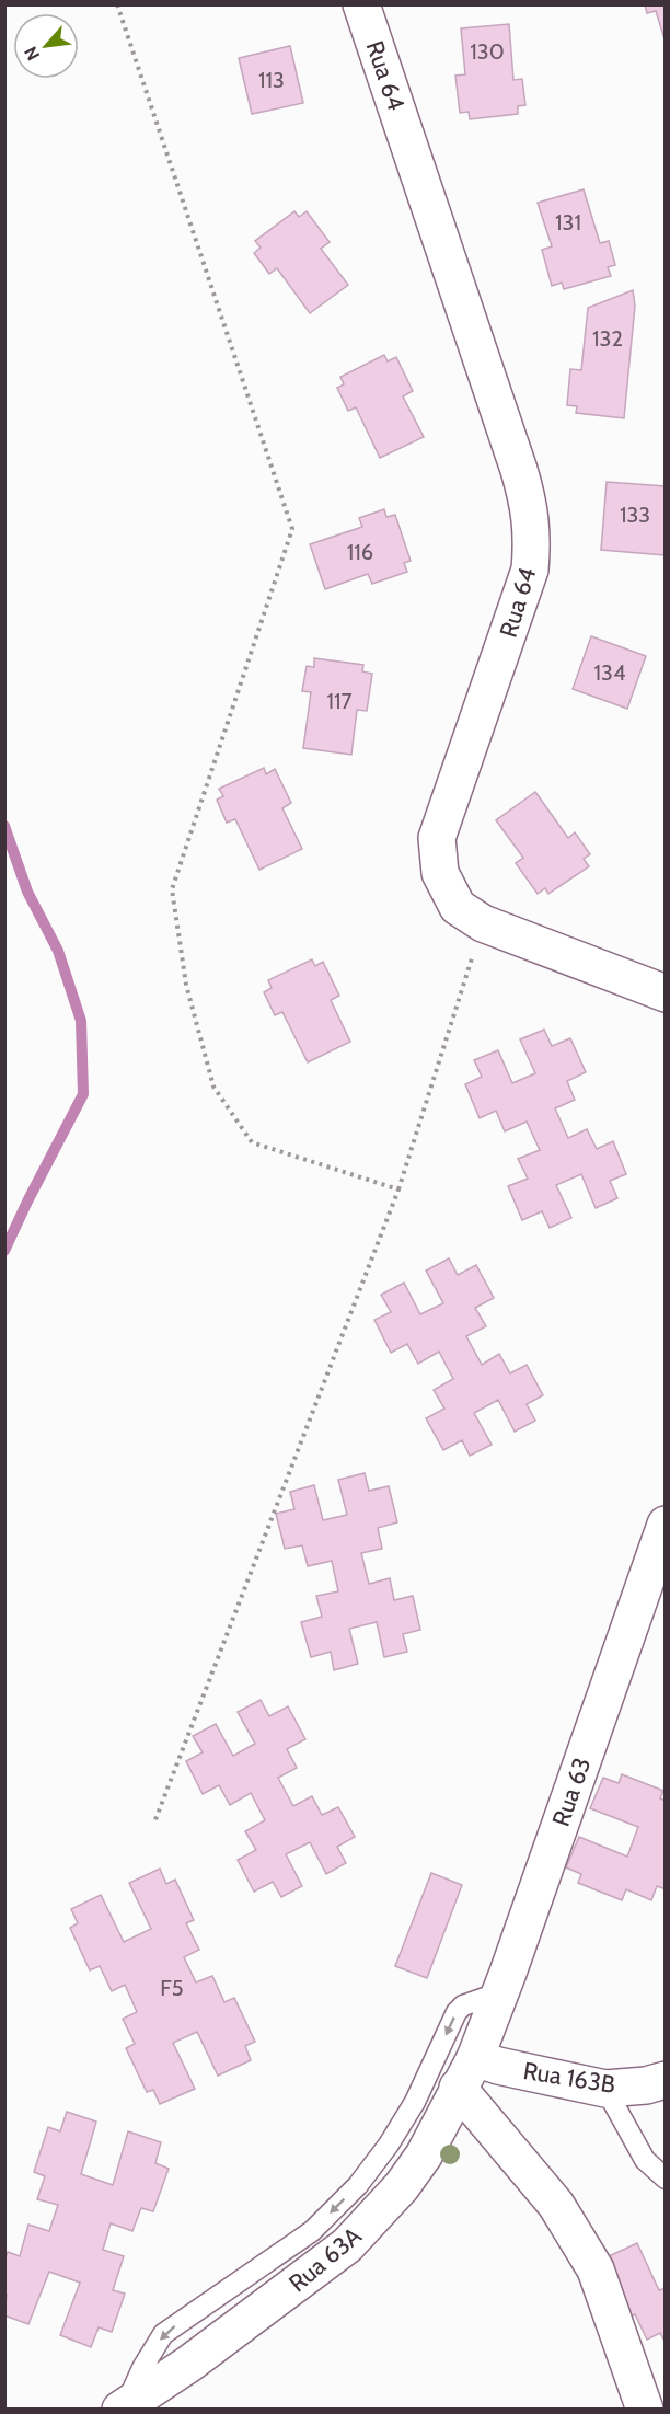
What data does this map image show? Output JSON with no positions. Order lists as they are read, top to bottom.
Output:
{
  "streets": {
    "street": [
      "Rua 64",
      "Rua 63",
      "Rua 163B",
      "Rua 63A"
    ]
  },
  "crossings": [
    ["Rua 63", "Rua 163B"],
    ["Rua 63", "Rua 63A"],
    ["Rua 163B", "Rua 63A"]
  ],
  "house_numbers": [
    "130",
    "113",
    "131",
    "132",
    "133",
    "116",
    "134",
    "117",
    "F5"
  ],
  "north": "bottom left"
}
